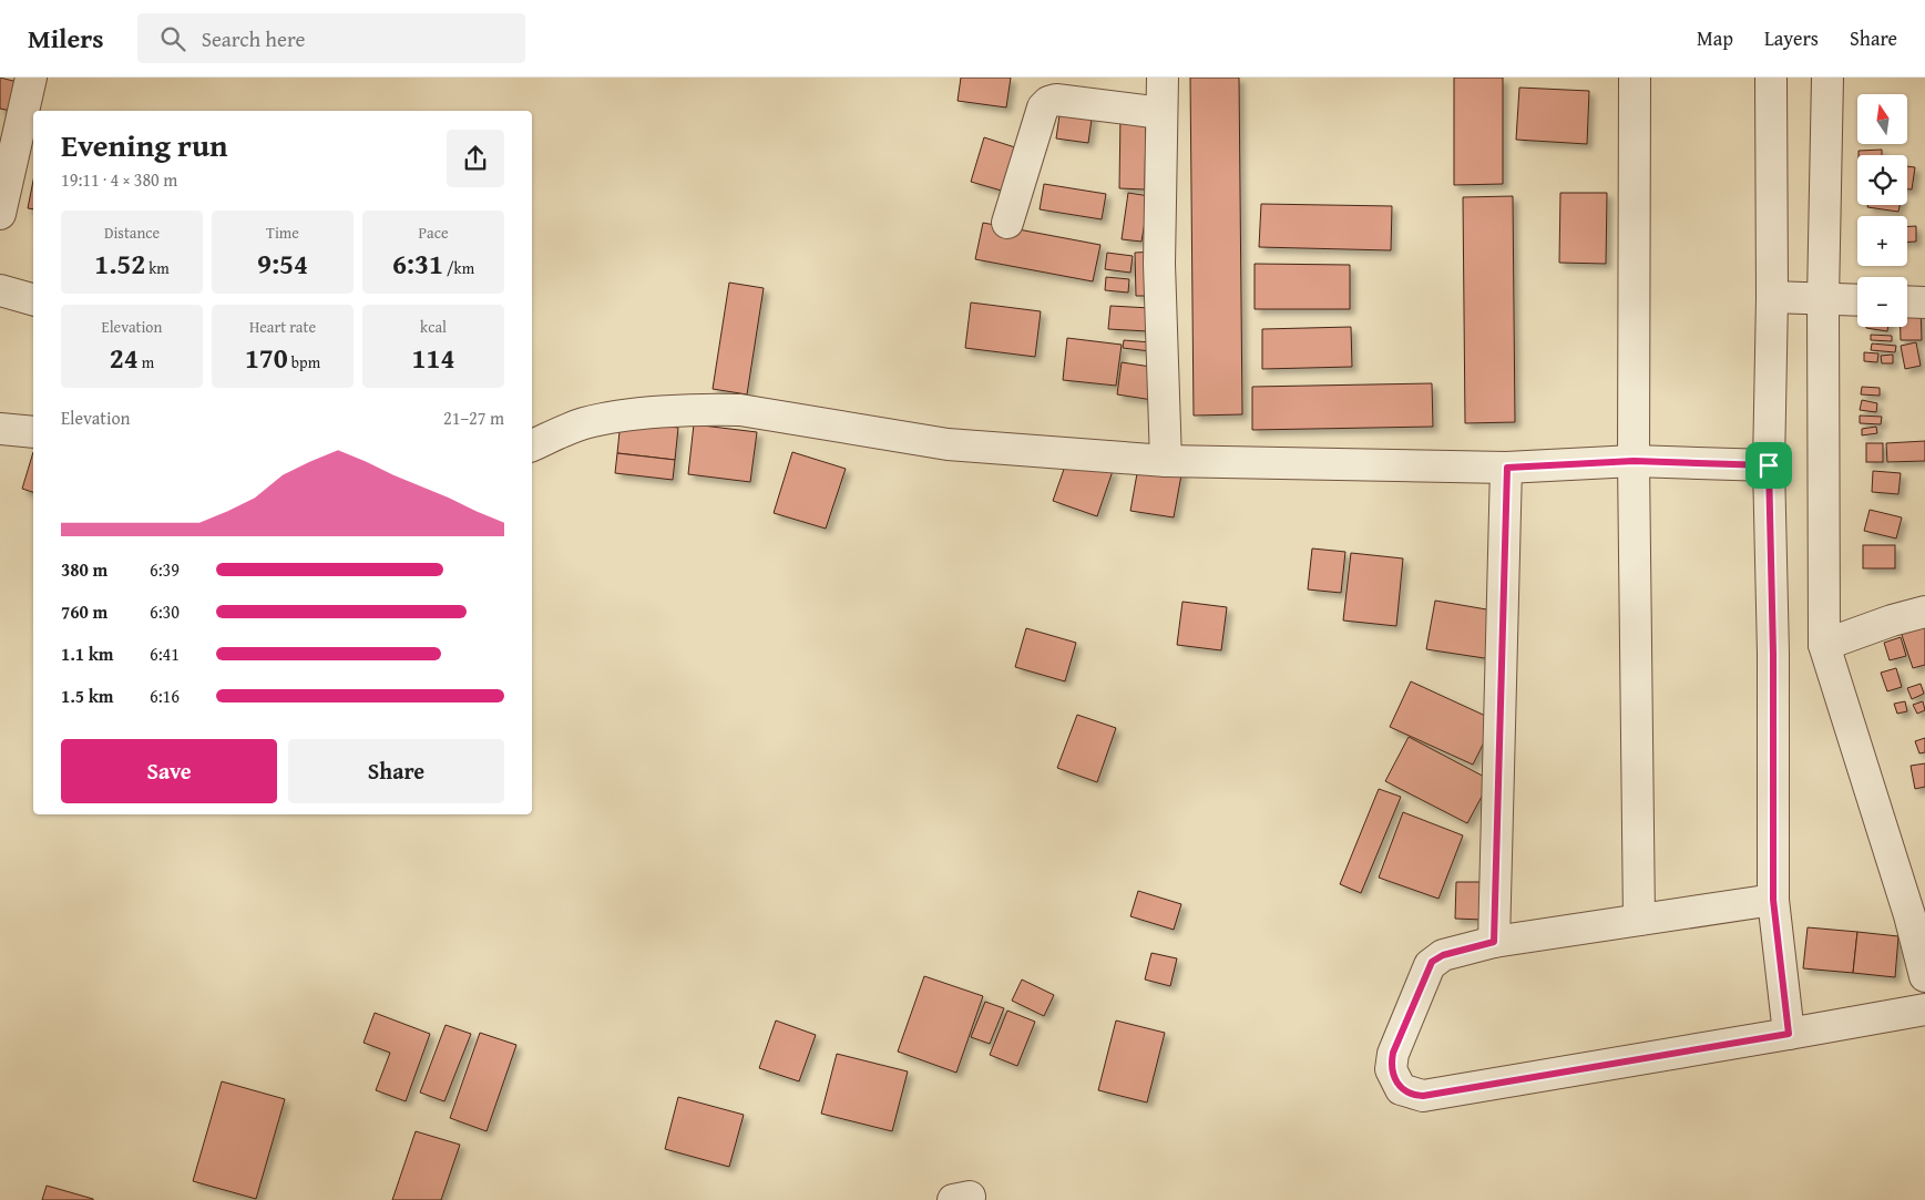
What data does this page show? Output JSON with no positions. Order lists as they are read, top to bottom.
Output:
{
  "north": "top",
  "page": {
    "header": "Milers",
    "search": "Search here",
    "nav": ["Map", "Layers", "Share"],
    "map_buttons": ["+", "−"],
    "heading": ["Evening run", "19:11 · 4 × 380 m"],
    "stats": [
      ["Distance", "1.52 km"],
      ["Time", "9:54"],
      ["Pace", "6:31 /km"],
      ["Elevation", "24 m"],
      ["Heart rate", "170 bpm"],
      ["kcal", "114"]
    ],
    "chart": ["Elevation", "21–27 m"],
    "list": [
      {
        "name": "380 m",
        "note": "6:39"
      },
      {
        "name": "760 m",
        "note": "6:30"
      },
      {
        "name": "1.1 km",
        "note": "6:41"
      },
      {
        "name": "1.5 km",
        "note": "6:16"
      }
    ],
    "buttons": ["Save", "Share"]
  }
}
